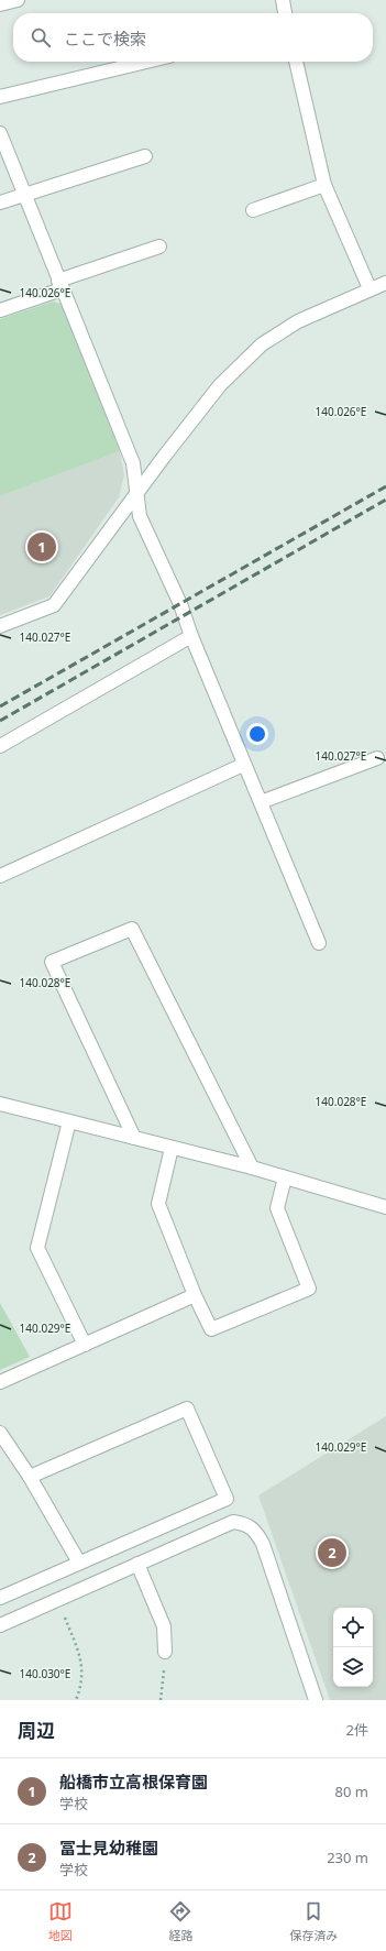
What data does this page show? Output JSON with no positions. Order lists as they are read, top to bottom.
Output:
{
  "page": {
    "search": "ここで検索",
    "pins": ["1", "2"],
    "heading": ["周辺", "2件"],
    "list": [
      {
        "mark": "1",
        "name": "船橋市立高根保育園",
        "note": "学校",
        "value": "80 m"
      },
      {
        "mark": "2",
        "name": "冨士見幼稚園",
        "note": "学校",
        "value": "230 m"
      }
    ],
    "nav": ["地図", "経路", "保存済み"]
  },
  "coordinates": [
    "140.026°E",
    "140.027°E",
    "140.028°E",
    "140.029°E",
    "140.030°E"
  ]
}
